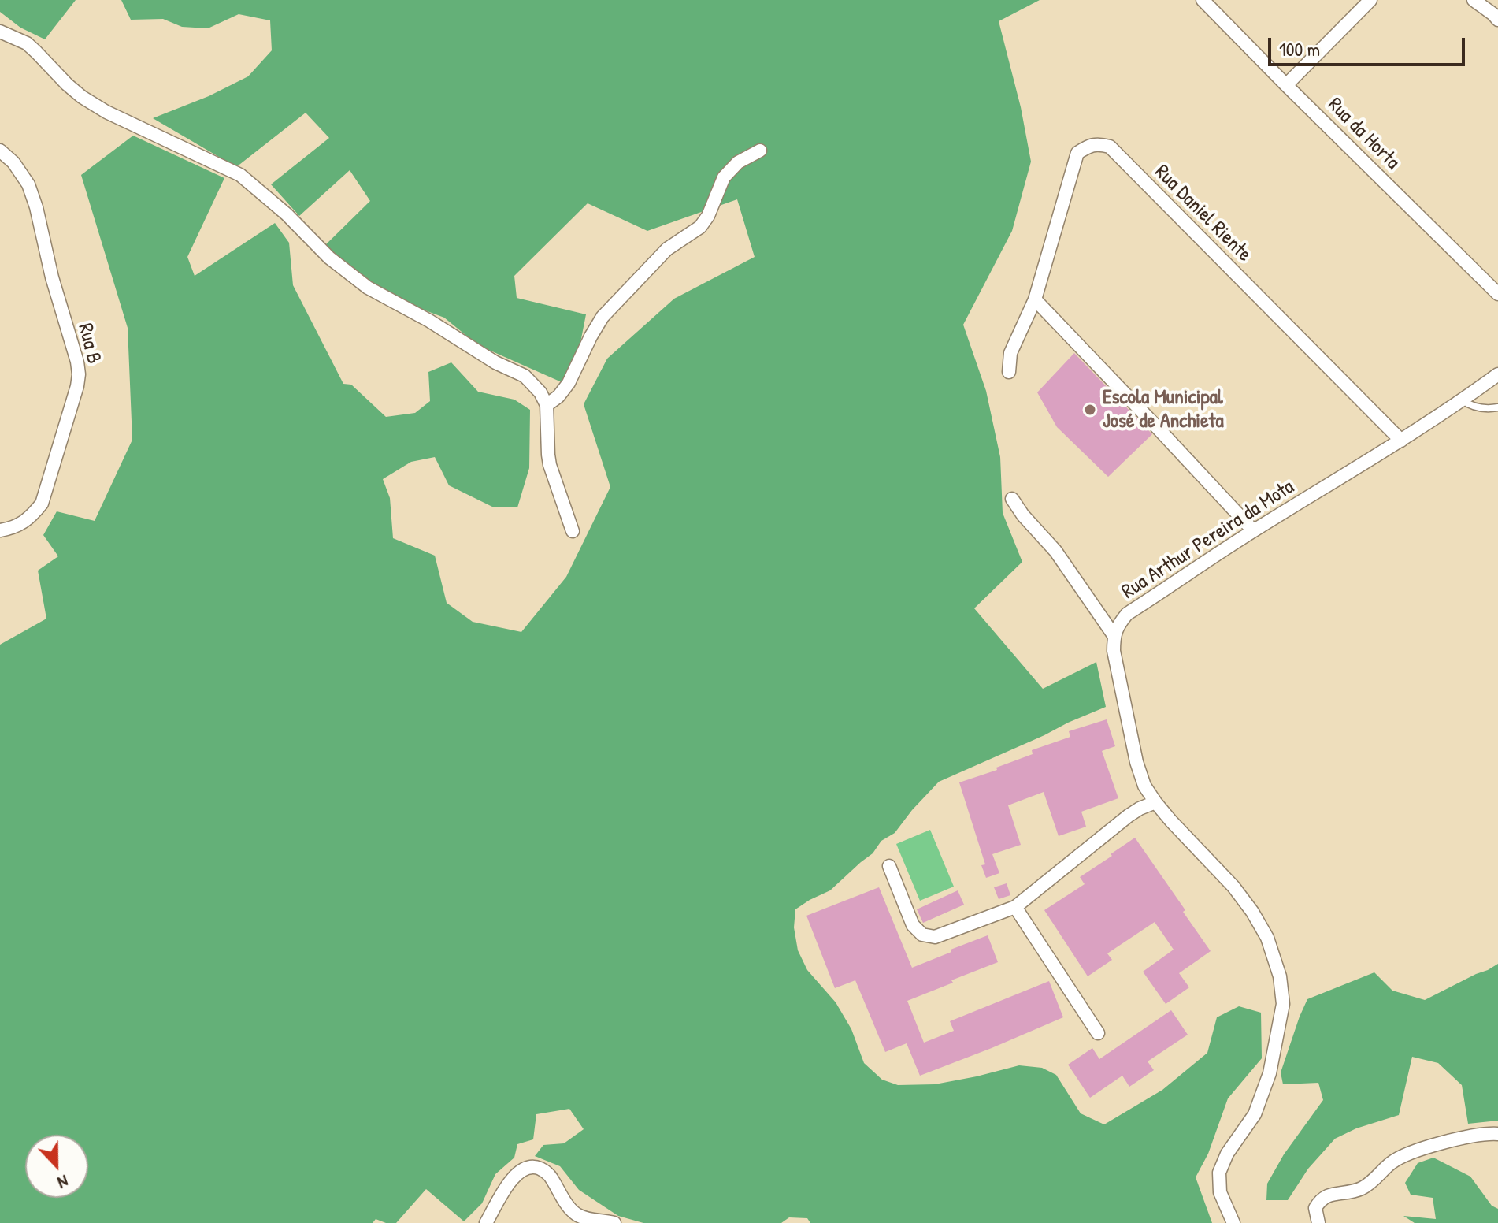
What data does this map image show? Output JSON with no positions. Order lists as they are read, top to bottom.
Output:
{
  "streets": {
    "street": [
      "Rua da Horta",
      "Rua Daniel Riente",
      "Rua B",
      "Rua Arthur Pereira da Mota"
    ]
  },
  "crossings": [
    ["Rua Daniel Riente", "Rua Arthur Pereira da Mota"]
  ],
  "places": ["Escola Municipal José de Anchieta"],
  "scale_bar": "100 m",
  "north": "bottom"
}
